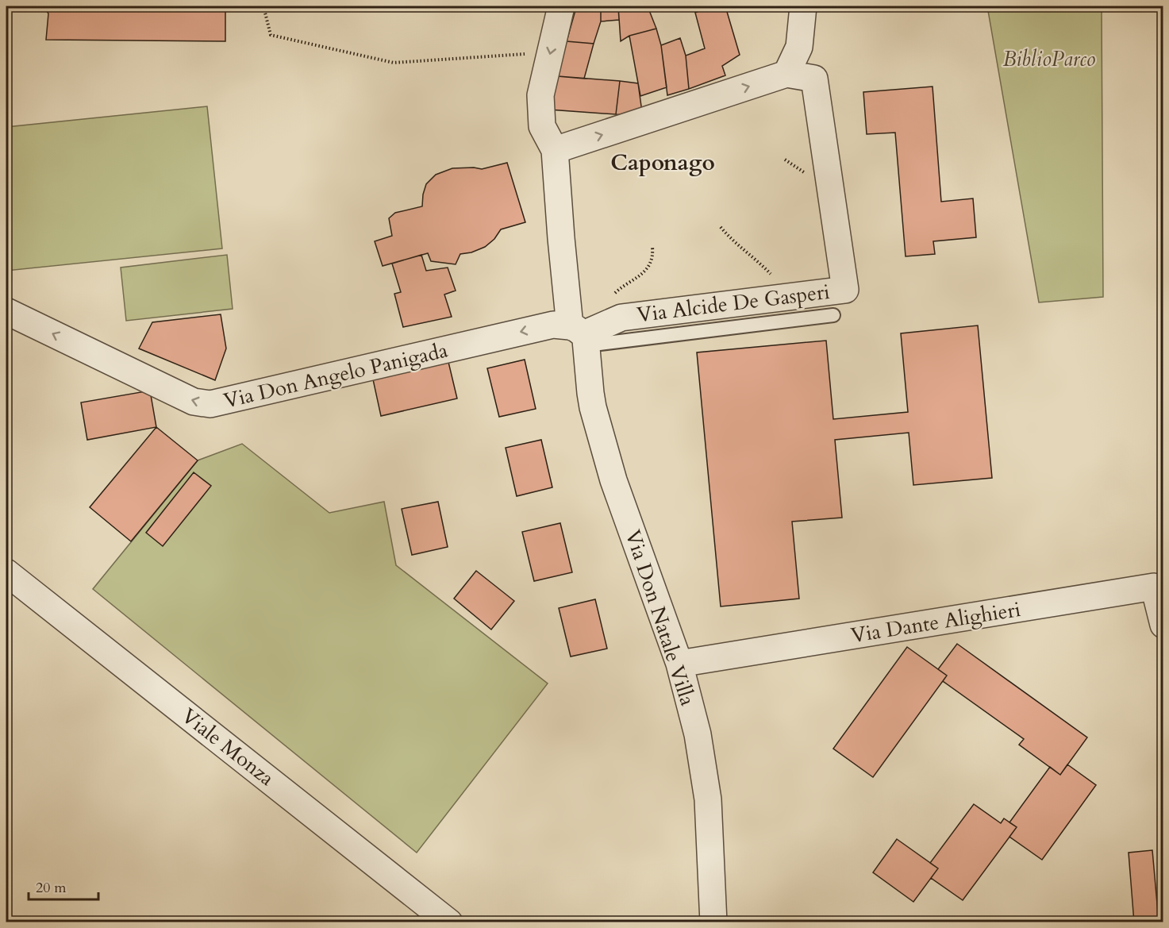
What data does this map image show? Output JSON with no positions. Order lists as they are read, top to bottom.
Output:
{
  "streets": {
    "street": [
      "Via Alcide De Gasperi",
      "Via Don Angelo Panigada",
      "Via Don Natale Villa",
      "Via Dante Alighieri",
      "Viale Monza"
    ]
  },
  "crossings": [
    ["Via Alcide De Gasperi", "Via Don Angelo Panigada"],
    ["Via Alcide De Gasperi", "Via Don Natale Villa"],
    ["Via Don Angelo Panigada", "Via Don Natale Villa"],
    ["Via Don Natale Villa", "Via Dante Alighieri"]
  ],
  "one_way": ["Via Don Angelo Panigada"],
  "districts": ["Caponago"],
  "parks": ["BiblioParco"],
  "scale_bar": "20 m"
}
